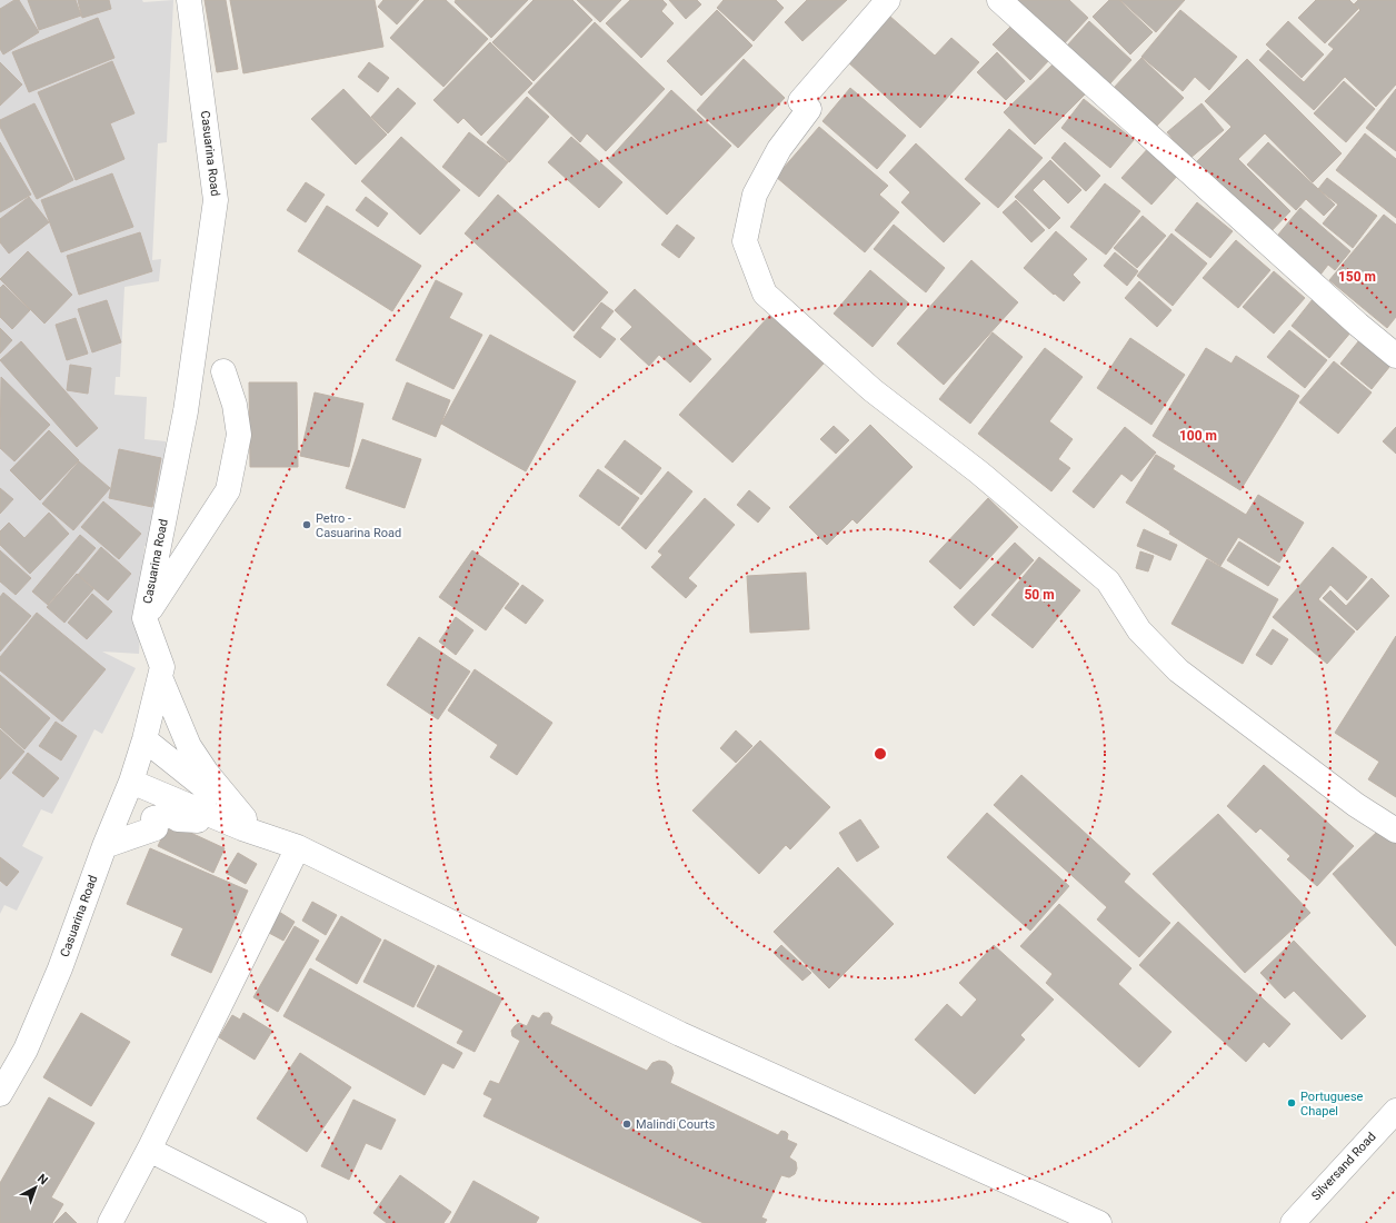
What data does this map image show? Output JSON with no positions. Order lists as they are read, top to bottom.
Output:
{
  "streets": {
    "street": ["Casuarina Road", "Silversand Road"]
  },
  "places": ["Petro - Casuarina Road", "Portuguese Chapel", "Malindi Courts"],
  "north": "top right",
  "rings": ["150 m", "100 m", "50 m"]
}
